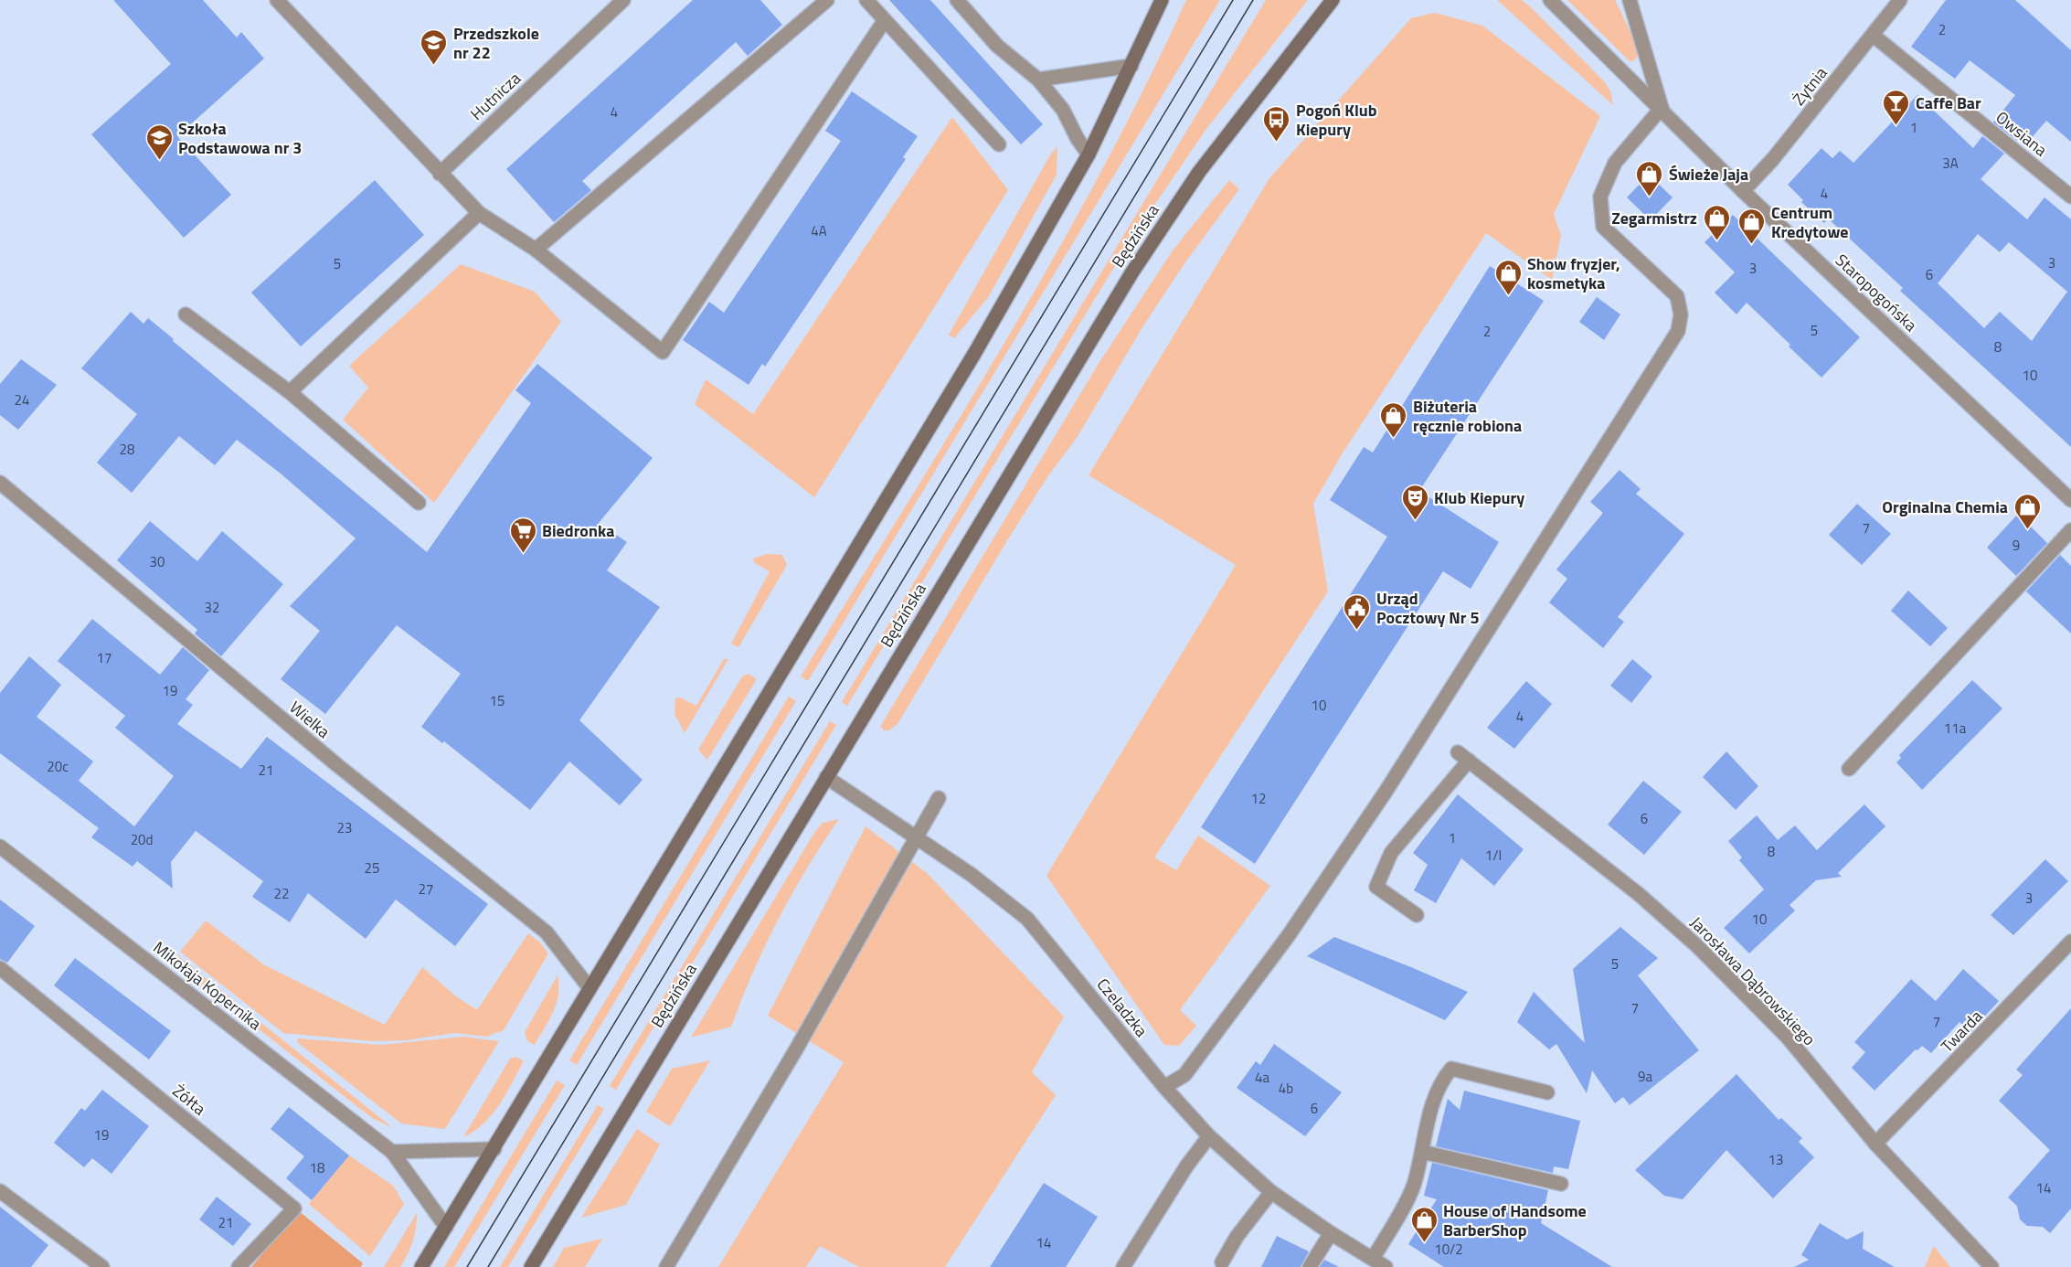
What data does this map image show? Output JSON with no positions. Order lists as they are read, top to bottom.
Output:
{
  "streets": {
    "street": [
      "Żytnia",
      "Hutnicza",
      "Owsiana",
      "Będzińska",
      "Staropogońska",
      "Wielka",
      "Jarosława Dąbrowskiego",
      "Mikołaja Kopernika",
      "Czeladzka",
      "Twarda",
      "Żółta"
    ]
  },
  "crossings": [
    ["Żytnia", "Owsiana"],
    ["Żytnia", "Staropogońska"],
    ["Będzińska", "Czeladzka"],
    ["Jarosława Dąbrowskiego", "Twarda"]
  ],
  "places": {
    "school or university": ["Przedszkole nr 22", "Szkoła Podstawowa nr 3"],
    "bar": ["Caffe Bar"],
    "bus stop": ["Pogoń Klub Kiepury"],
    "shop": [
      "Świeże Jaja",
      "Zegarmistrz",
      "Centrum Kredytowe",
      "Show fryzjer, kosmetyka",
      "Biżuteria ręcznie robiona",
      "Orginalna Chemia",
      "House of Handsome BarberShop"
    ],
    "theatre": ["Klub Kiepury"],
    "supermarket": ["Biedronka"],
    "public building": ["Urząd Pocztowy Nr 5"]
  },
  "house_numbers": [
    "2",
    "4",
    "1",
    "3A",
    "4",
    "4A",
    "3",
    "5",
    "3",
    "6",
    "5",
    "2",
    "8",
    "10",
    "24",
    "28",
    "7",
    "9",
    "30",
    "32",
    "17",
    "19",
    "15",
    "10",
    "4",
    "11a",
    "20c",
    "21",
    "12",
    "6",
    "23",
    "1",
    "20d",
    "8",
    "1/I",
    "25",
    "27",
    "22",
    "3",
    "10",
    "5",
    "7",
    "7",
    "9a",
    "4a",
    "4b",
    "6",
    "19",
    "13",
    "18",
    "14",
    "21",
    "14",
    "10/2"
  ]
}
